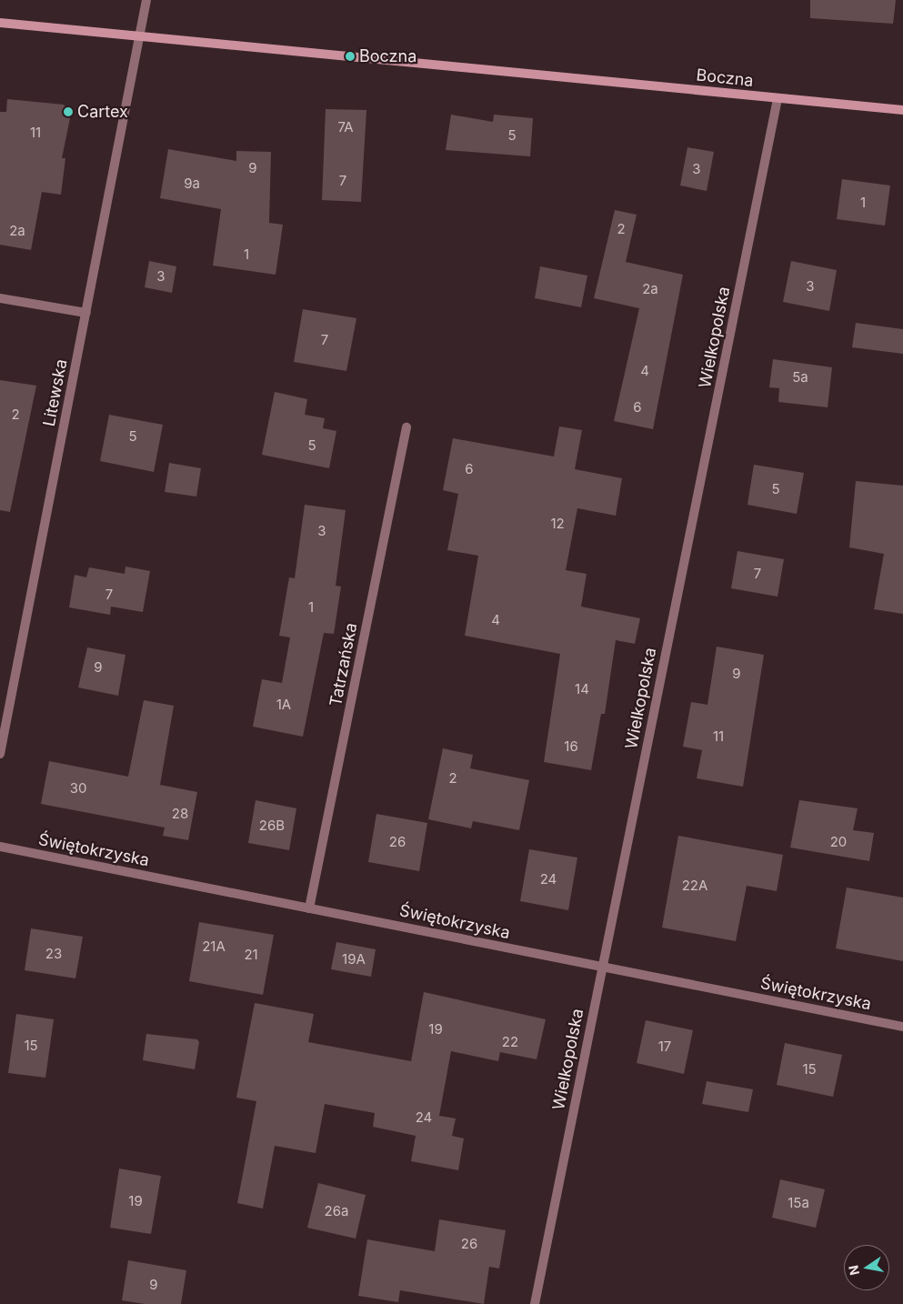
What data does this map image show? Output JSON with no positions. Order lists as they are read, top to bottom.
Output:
{
  "streets": {
    "street": [
      "Boczna",
      "Wielkopolska",
      "Litewska",
      "Tatrzańska",
      "Świętokrzyska"
    ]
  },
  "crossings": [
    ["Boczna", "Wielkopolska"],
    ["Boczna", "Litewska"],
    ["Wielkopolska", "Świętokrzyska"],
    ["Tatrzańska", "Świętokrzyska"]
  ],
  "places": ["Boczna", "Cartex"],
  "house_numbers": [
    "7A",
    "11",
    "5",
    "9",
    "3",
    "7",
    "9a",
    "1",
    "2",
    "2a",
    "1",
    "3",
    "3",
    "2a",
    "7",
    "4",
    "5a",
    "6",
    "2",
    "5",
    "5",
    "6",
    "5",
    "12",
    "3",
    "7",
    "7",
    "1",
    "4",
    "9",
    "9",
    "14",
    "1A",
    "11",
    "16",
    "2",
    "30",
    "28",
    "26B",
    "26",
    "20",
    "24",
    "22A",
    "21A",
    "23",
    "21",
    "19A",
    "19",
    "22",
    "15",
    "17",
    "15",
    "24",
    "19",
    "15a",
    "26a",
    "26",
    "9"
  ],
  "north": "left"
}
